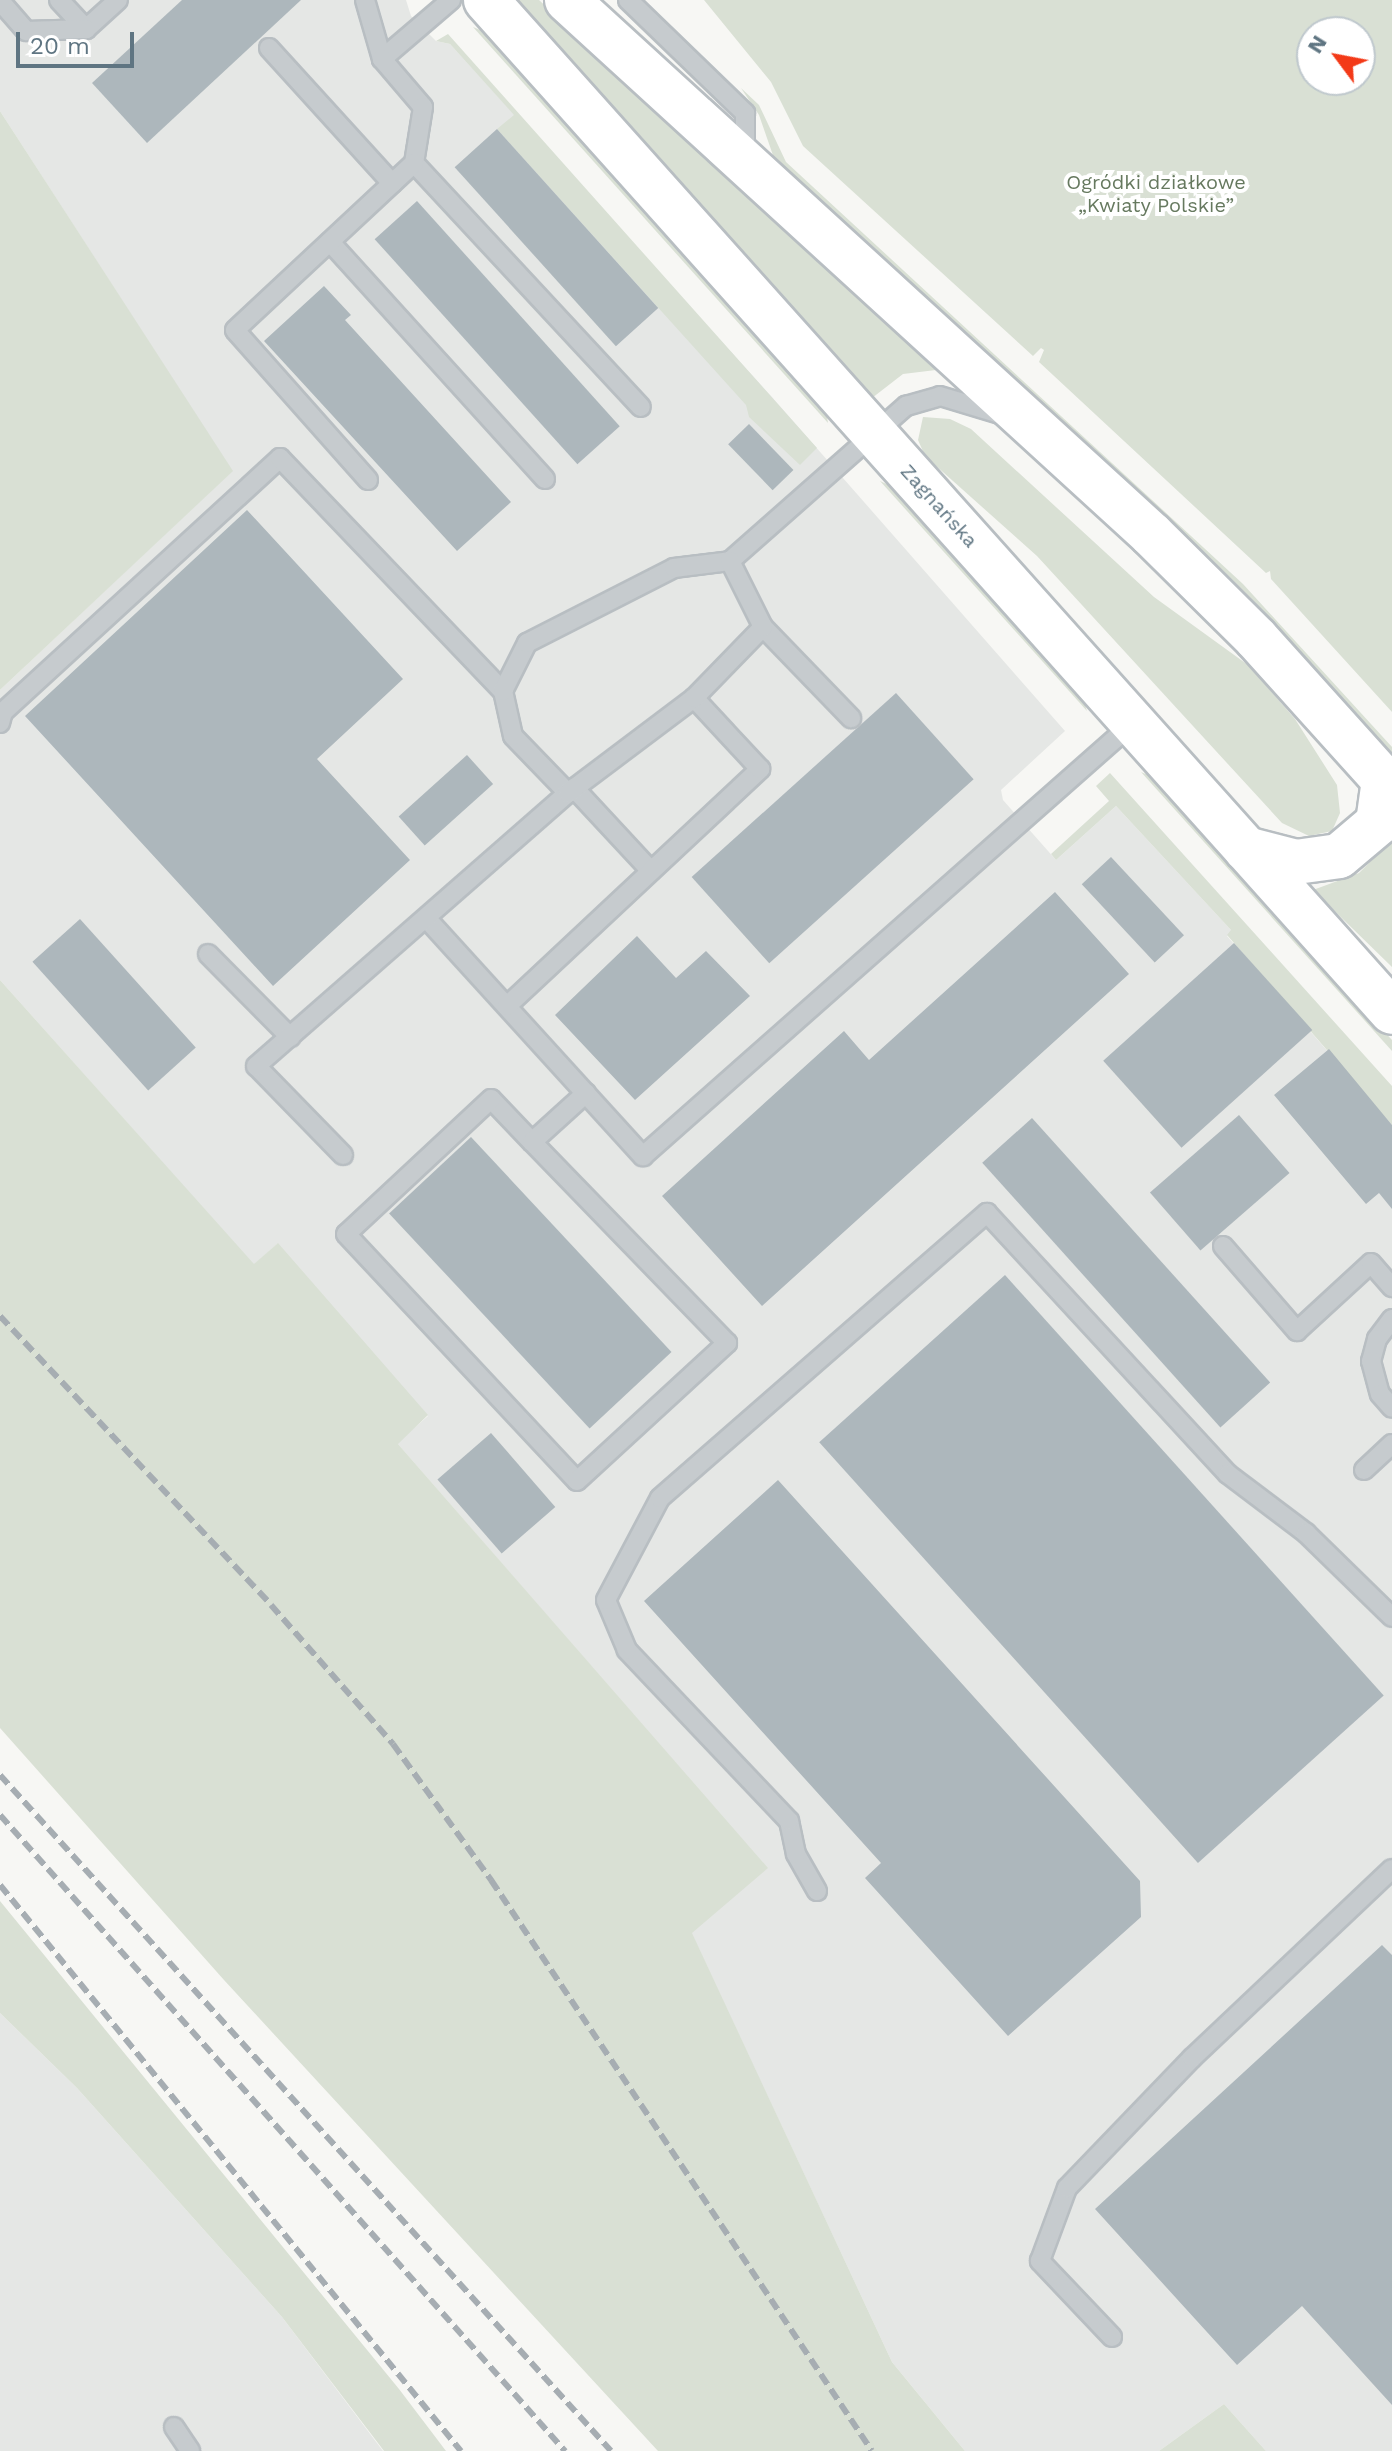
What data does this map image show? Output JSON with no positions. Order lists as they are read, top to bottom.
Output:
{
  "streets": {
    "main road": ["Zagnańska"]
  },
  "parks": ["Ogródki działkowe „Kwiaty Polskie”"],
  "scale_bar": "20 m",
  "north": "top left"
}
